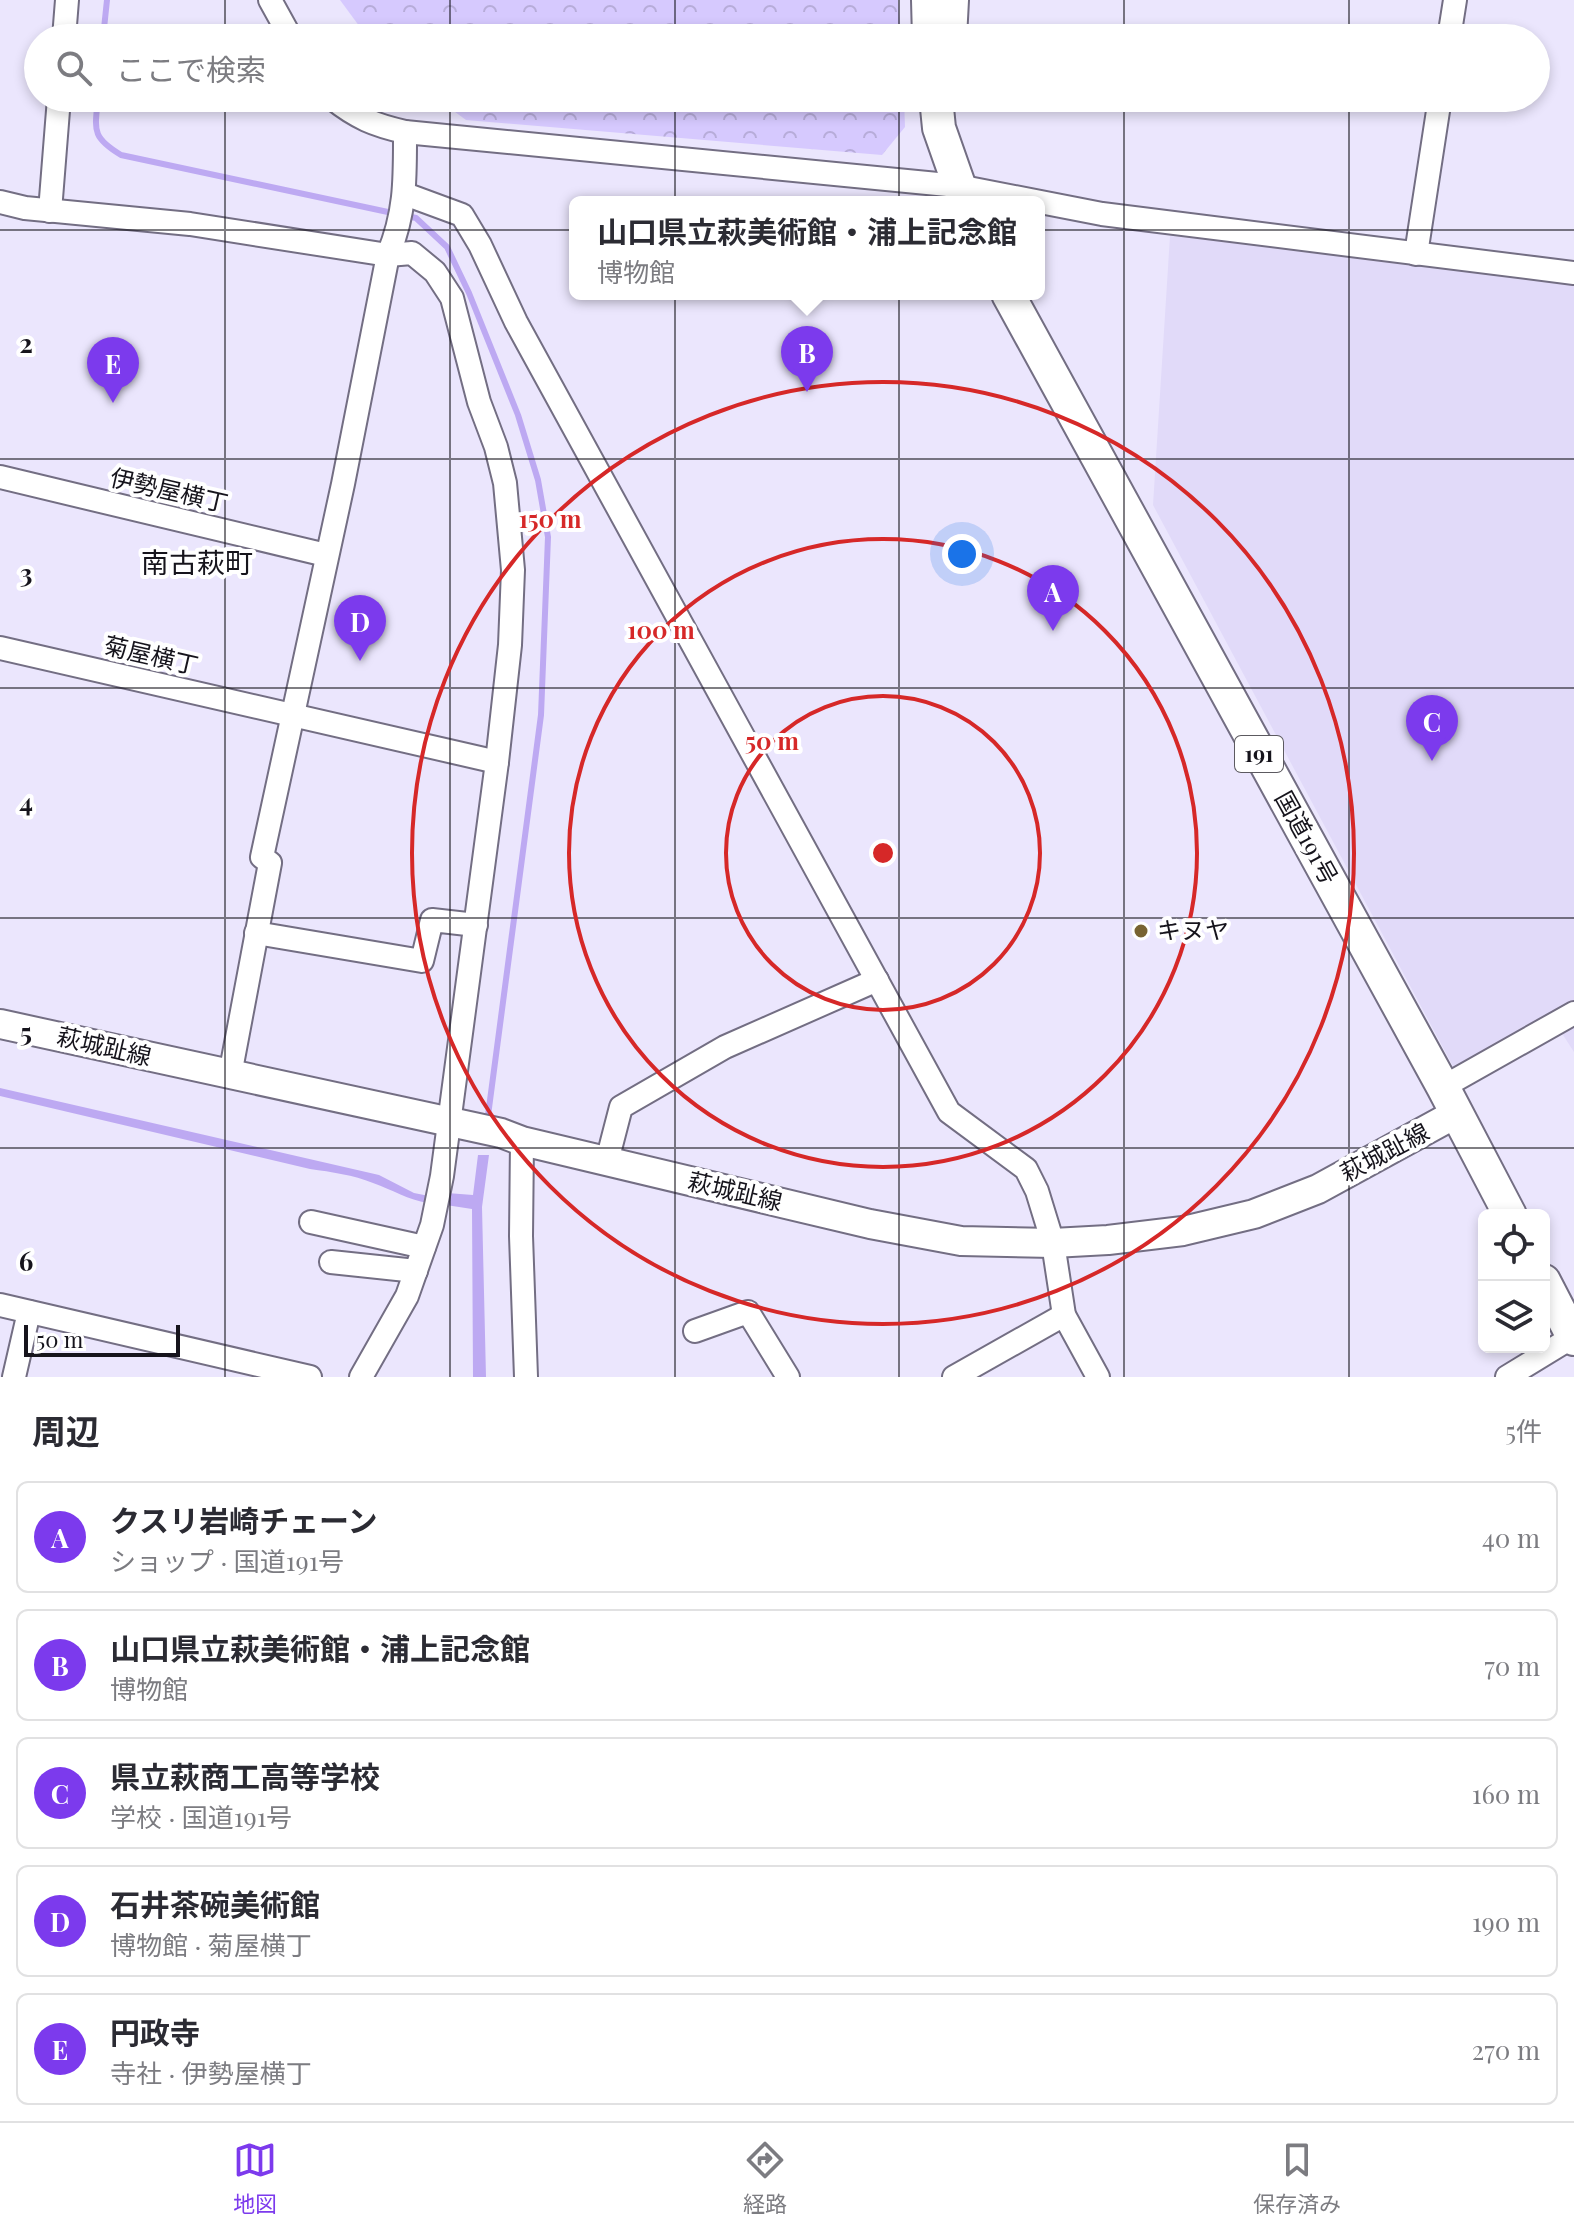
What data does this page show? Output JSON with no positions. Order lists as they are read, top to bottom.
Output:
{
  "streets": {
    "highway": ["191", "国道191号"],
    "main road": ["萩城趾線"],
    "street": ["伊勢屋横丁", "菊屋横丁"]
  },
  "crossings": [
    ["国道191号", "萩城趾線"]
  ],
  "districts": ["南古萩町"],
  "places": ["キヌヤ"],
  "scale_bar": "50 m",
  "page": {
    "search": "ここで検索",
    "popup": ["山口県立萩美術館・浦上記念館", "博物館"],
    "pins": [
      "B",
      "E",
      "A",
      "D",
      "C"
    ],
    "scale": "50 m",
    "heading": ["周辺", "5件"],
    "list": [
      {
        "mark": "A",
        "name": "クスリ岩崎チェーン",
        "note": "ショップ · 国道191号",
        "value": "40 m"
      },
      {
        "mark": "B",
        "name": "山口県立萩美術館・浦上記念館",
        "note": "博物館",
        "value": "70 m"
      },
      {
        "mark": "C",
        "name": "県立萩商工高等学校",
        "note": "学校 · 国道191号",
        "value": "160 m"
      },
      {
        "mark": "D",
        "name": "石井茶碗美術館",
        "note": "博物館 · 菊屋横丁",
        "value": "190 m"
      },
      {
        "mark": "E",
        "name": "円政寺",
        "note": "寺社 · 伊勢屋横丁",
        "value": "270 m"
      }
    ],
    "nav": ["地図", "経路", "保存済み"]
  },
  "grid": {
    "rows": [
      "2",
      "3",
      "4",
      "5",
      "6"
    ]
  },
  "rings": ["150 m", "100 m", "50 m"]
}
